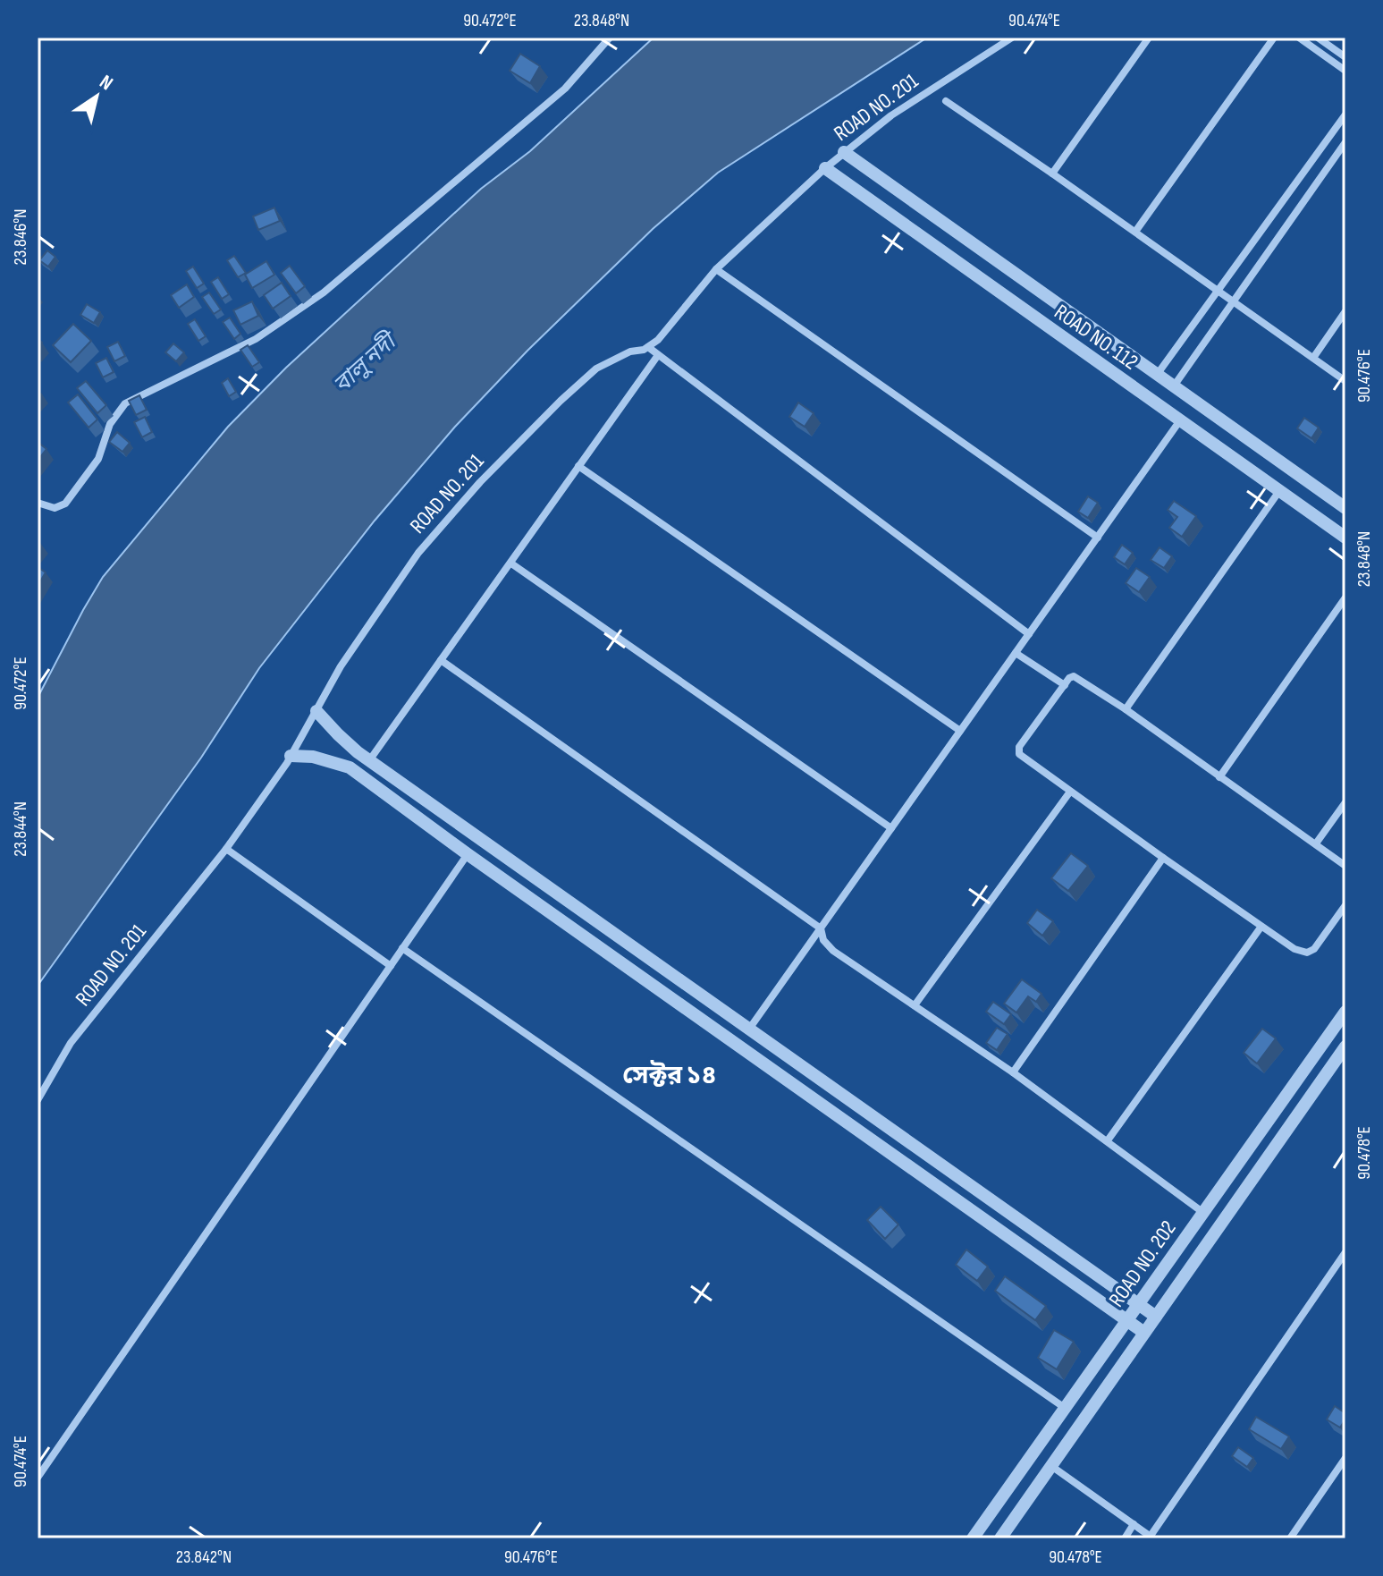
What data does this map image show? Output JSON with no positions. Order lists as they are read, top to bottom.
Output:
{
  "streets": {
    "street": ["ROAD NO. 201", "ROAD NO. 112", "ROAD NO. 202"]
  },
  "crossings": [
    ["ROAD NO. 201", "ROAD NO. 112"]
  ],
  "districts": ["সেক্টর ১৪"],
  "water": ["বালু নদী"],
  "north": "top right",
  "coordinates": [
    "90.472°E",
    "23.848°N",
    "90.474°E",
    "23.846°N",
    "90.476°E",
    "23.844°N",
    "90.478°E",
    "23.842°N"
  ]
}
